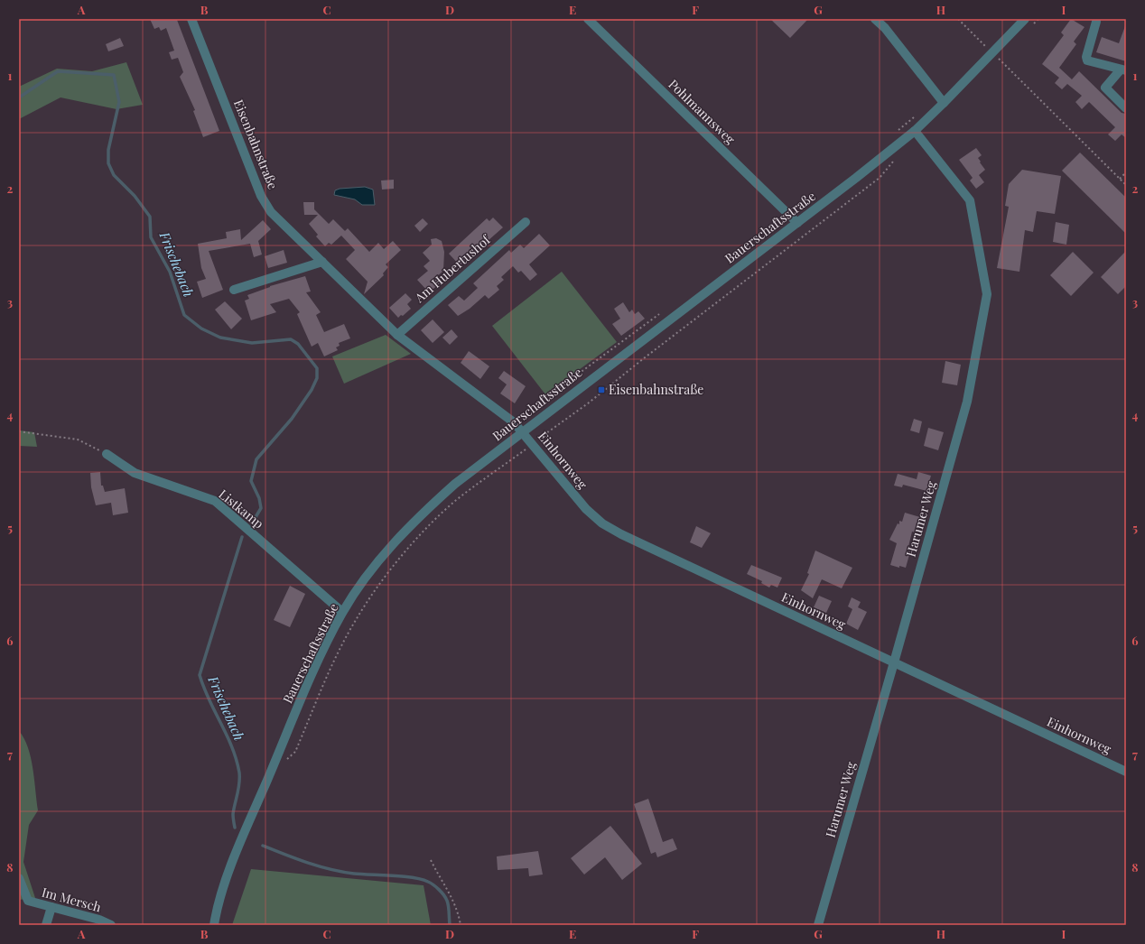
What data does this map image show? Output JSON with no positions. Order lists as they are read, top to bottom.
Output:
{
  "streets": {
    "street": [
      "Pohlmannsweg",
      "Eisenbahnstraße",
      "Bauerschaftsstraße",
      "Am Hubertushof",
      "Einhornweg",
      "Listkamp",
      "Harumer Weg",
      "Im Mersch"
    ]
  },
  "crossings": [
    ["Pohlmannsweg", "Bauerschaftsstraße"],
    ["Eisenbahnstraße", "Bauerschaftsstraße"],
    ["Eisenbahnstraße", "Am Hubertushof"],
    ["Eisenbahnstraße", "Einhornweg"],
    ["Bauerschaftsstraße", "Einhornweg"],
    ["Bauerschaftsstraße", "Listkamp"],
    ["Bauerschaftsstraße", "Harumer Weg"],
    ["Einhornweg", "Harumer Weg"]
  ],
  "water": ["Frischebach"],
  "places": {
    "transit": ["Eisenbahnstraße"]
  },
  "grid": {
    "columns": [
      "A",
      "B",
      "C",
      "D",
      "E",
      "F",
      "G",
      "H",
      "I"
    ],
    "rows": [
      "1",
      "2",
      "3",
      "4",
      "5",
      "6",
      "7",
      "8"
    ]
  }
}
